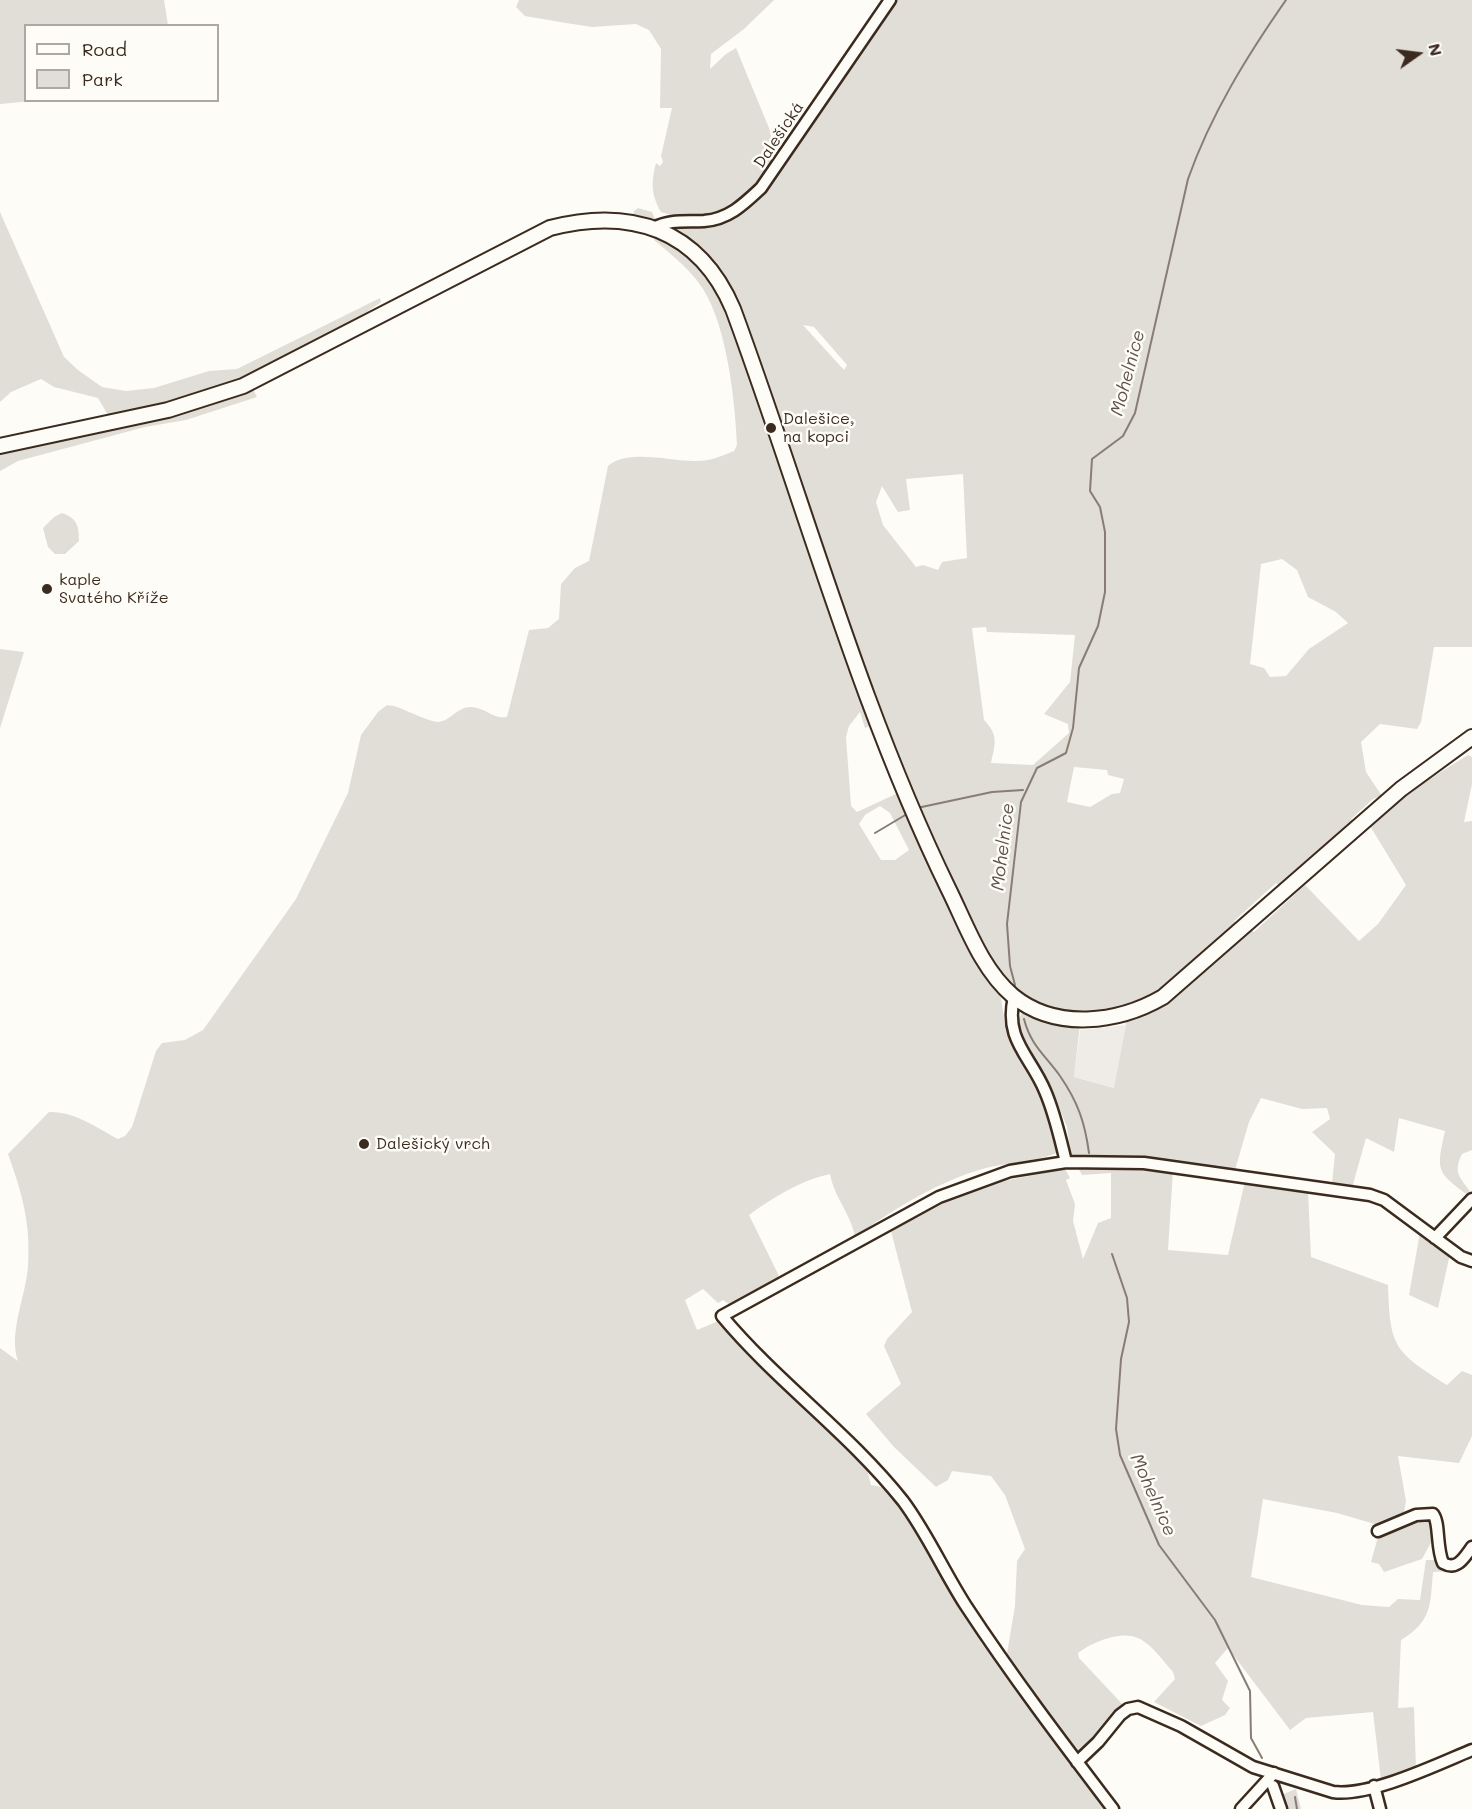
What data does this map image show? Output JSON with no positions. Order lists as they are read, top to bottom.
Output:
{
  "streets": {
    "street": ["Dalešická"]
  },
  "water": ["Mohelnice"],
  "places": ["Dalešice, na kopci", "kaple Svatého Kříže", "Dalešický vrch"],
  "legend": ["Road", "Park"],
  "north": "right"
}
